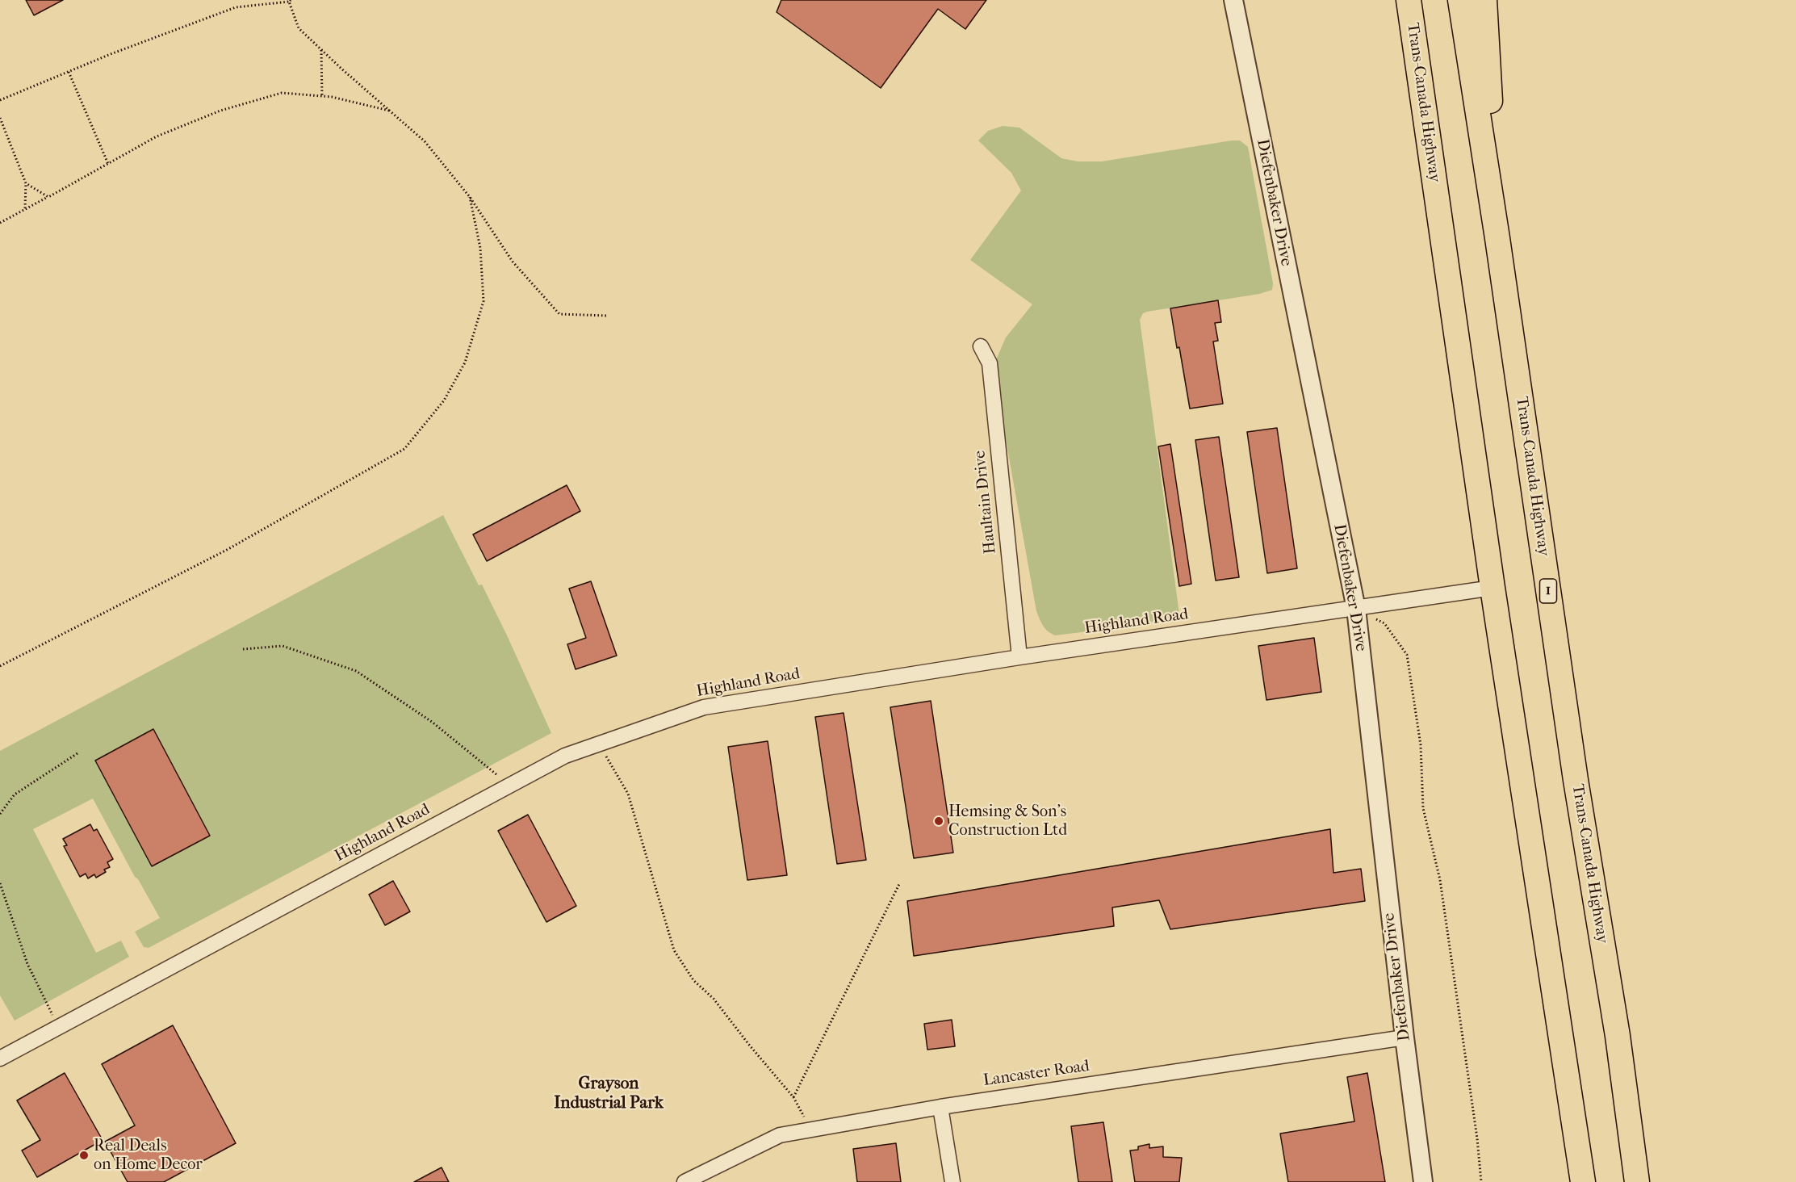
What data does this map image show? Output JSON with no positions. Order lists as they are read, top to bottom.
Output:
{
  "streets": {
    "highway": ["Trans-Canada Highway", "1"],
    "street": [
      "Diefenbaker Drive",
      "Haultain Drive",
      "Highland Road",
      "Lancaster Road"
    ]
  },
  "crossings": [
    ["Trans-Canada Highway", "Highland Road"],
    ["Diefenbaker Drive", "Highland Road"],
    ["Diefenbaker Drive", "Lancaster Road"],
    ["Haultain Drive", "Highland Road"]
  ],
  "districts": ["Grayson Industrial Park"],
  "places": ["Hemsing & Son's Construction Ltd", "Real Deals on Home Decor"]
}
